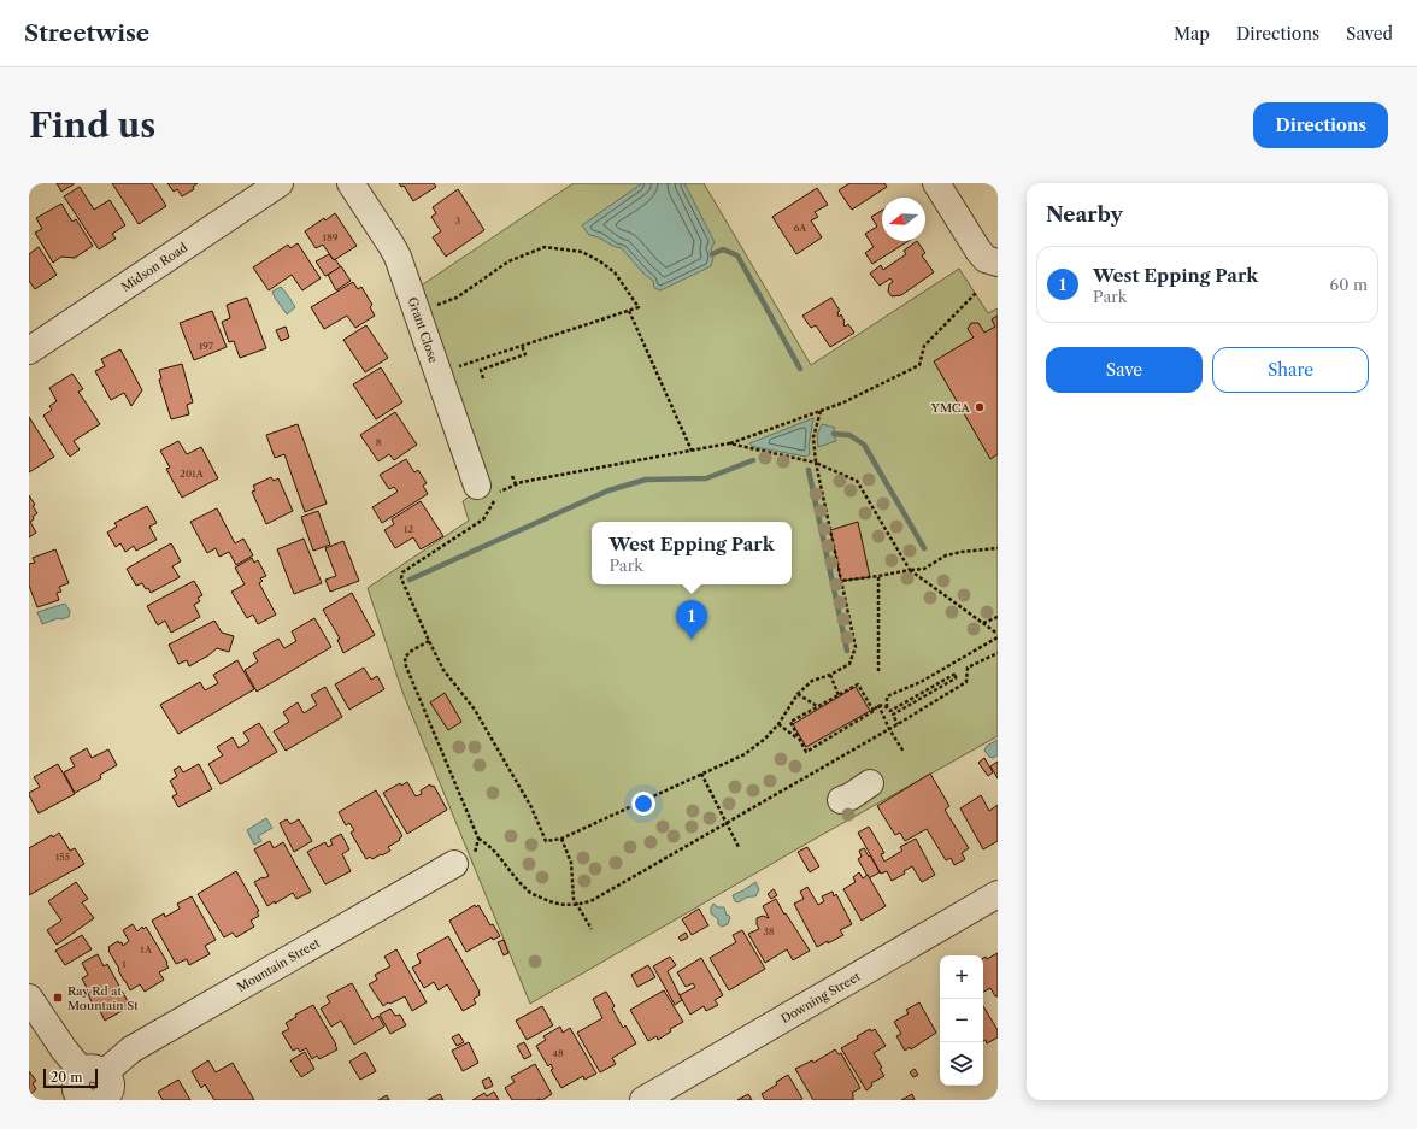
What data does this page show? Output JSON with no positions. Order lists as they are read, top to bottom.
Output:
{
  "streets": {
    "street": [
      "Midson Road",
      "Grant Close",
      "Mountain Street",
      "Downing Street"
    ]
  },
  "places": {
    "other": ["YMCA"],
    "transit": ["Ray Rd at Mountain St"]
  },
  "house_numbers": [
    "3",
    "6A",
    "189",
    "197",
    "8",
    "201A",
    "12",
    "155",
    "38",
    "1A",
    "1",
    "48"
  ],
  "scale_bar": "20 m",
  "north": "left",
  "page": {
    "header": "Streetwise",
    "nav": ["Map", "Directions", "Saved"],
    "buttons": [
      "Directions",
      ["Save", "Share"]
    ],
    "title": "Find us",
    "heading": "Nearby",
    "list": [
      {
        "mark": "1",
        "name": "West Epping Park",
        "note": "Park",
        "value": "60 m"
      }
    ],
    "popup": ["West Epping Park", "Park"],
    "pins": "1",
    "map_buttons": ["+", "−"],
    "scale": "20 m"
  }
}
